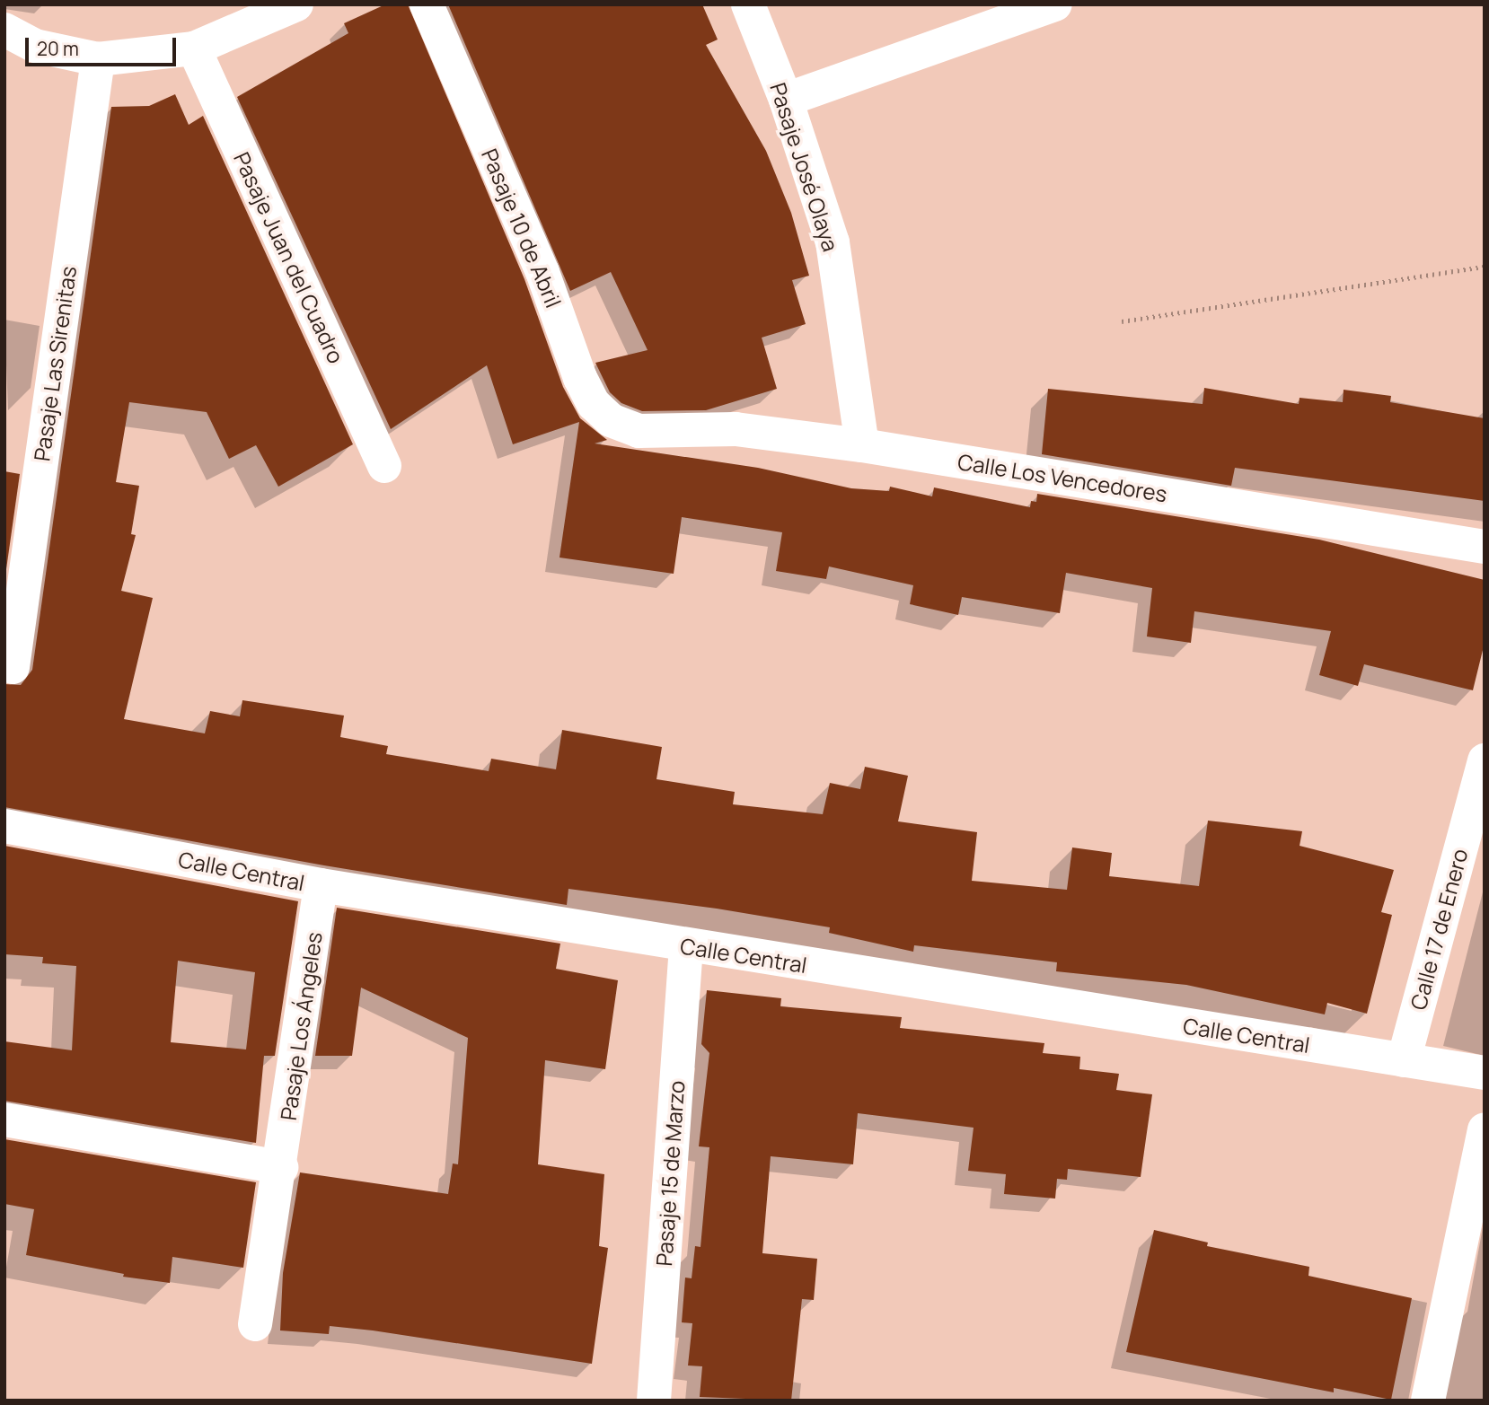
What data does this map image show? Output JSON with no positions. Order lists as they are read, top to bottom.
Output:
{
  "streets": {
    "street": [
      "Pasaje José Olaya",
      "Pasaje 10 de Abril",
      "Pasaje Juan del Cuadro",
      "Pasaje Las Sirenitas",
      "Calle Los Vencedores",
      "Calle Central",
      "Calle 17 de Enero",
      "Pasaje Los Ángeles",
      "Pasaje 15 de Marzo"
    ]
  },
  "crossings": [
    ["Pasaje José Olaya", "Calle Los Vencedores"],
    ["Pasaje 10 de Abril", "Calle Los Vencedores"],
    ["Calle Central", "Calle 17 de Enero"],
    ["Calle Central", "Pasaje Los Ángeles"],
    ["Calle Central", "Pasaje 15 de Marzo"]
  ],
  "scale_bar": "20 m"
}
